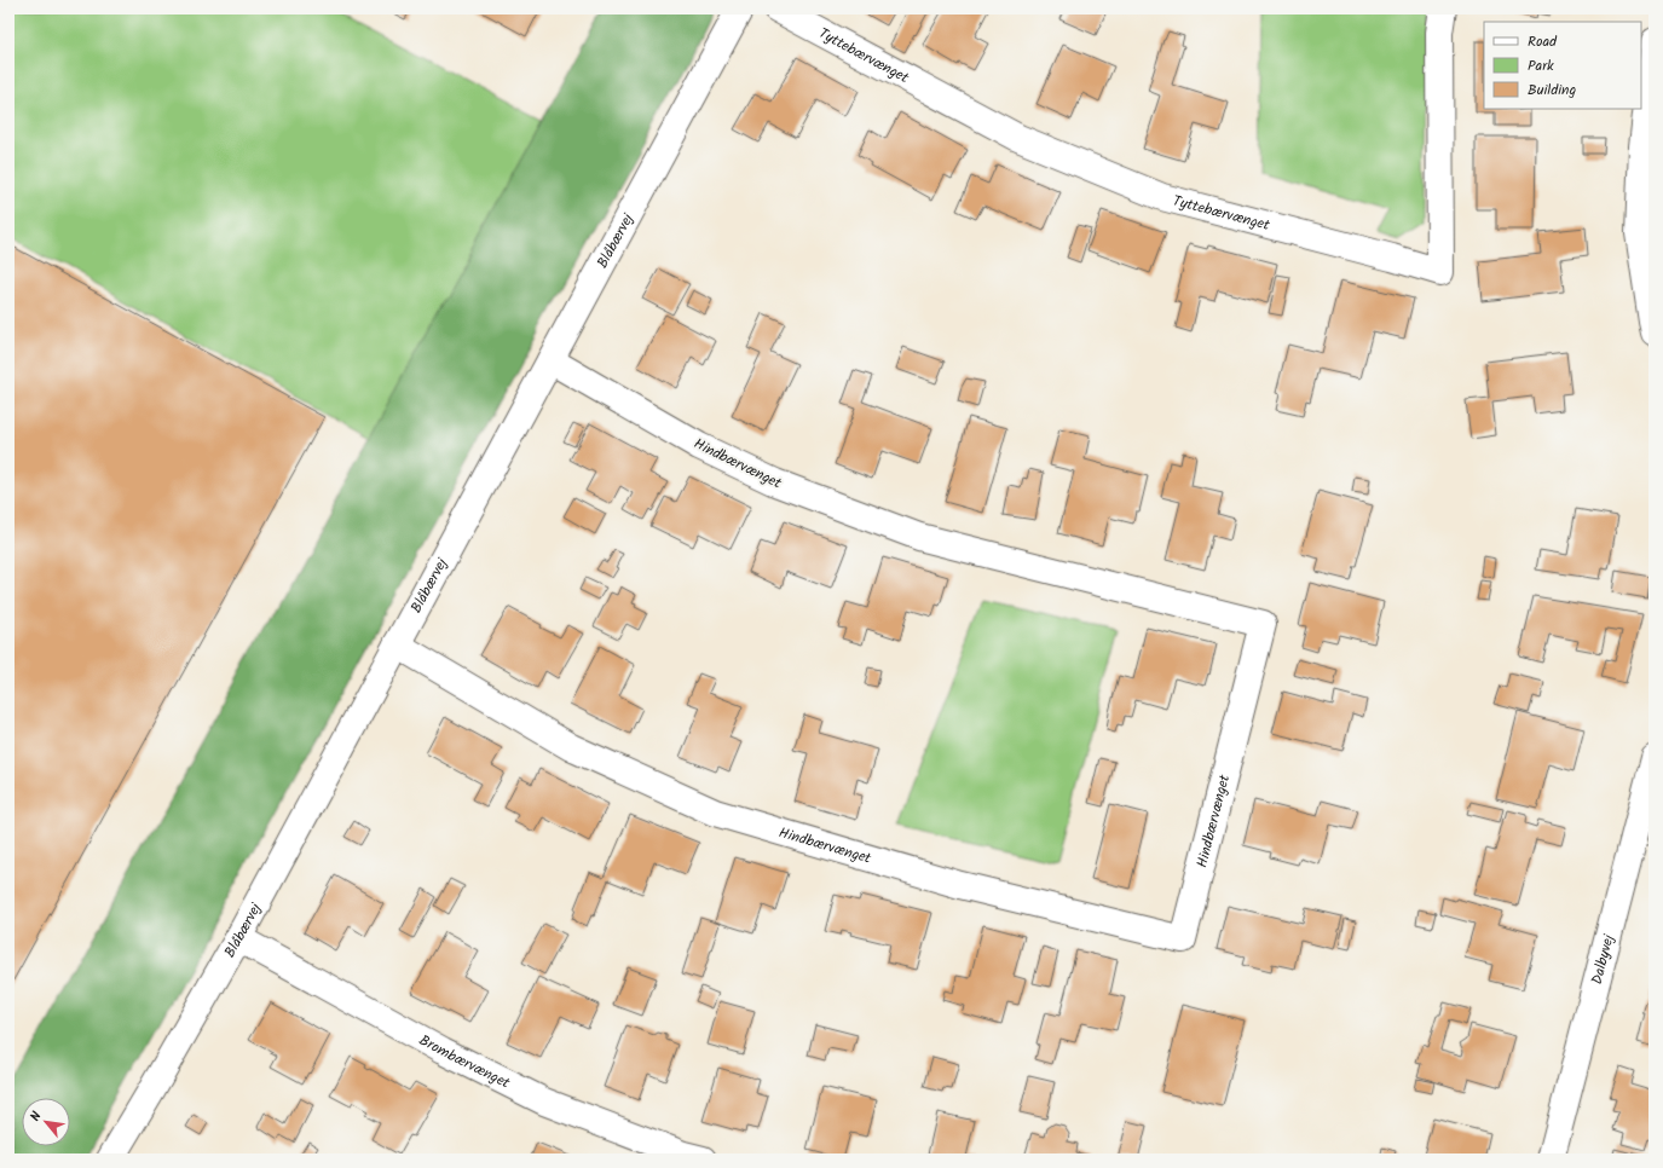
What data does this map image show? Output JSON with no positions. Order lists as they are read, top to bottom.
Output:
{
  "streets": {
    "street": [
      "Tyttebærvænget",
      "Blåbærvej",
      "Hindbærvænget",
      "Dalbyvej",
      "Brombærvænget"
    ]
  },
  "crossings": [
    ["Blåbærvej", "Hindbærvænget"],
    ["Blåbærvej", "Brombærvænget"]
  ],
  "legend": ["Road", "Park", "Building"],
  "north": "top left"
}
